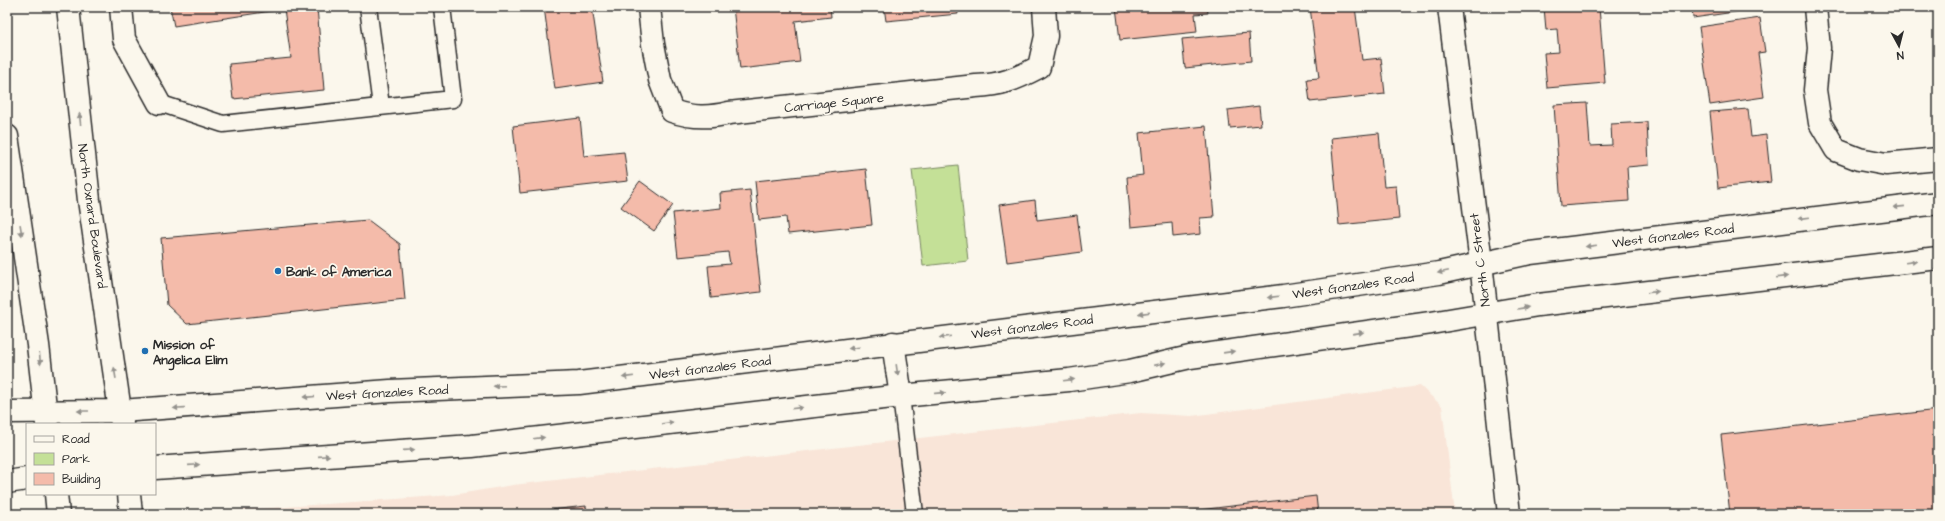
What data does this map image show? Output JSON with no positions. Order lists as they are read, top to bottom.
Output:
{
  "streets": {
    "main road": [
      "Carriage Square",
      "North Oxnard Boulevard",
      "West Gonzales Road",
      "North C Street"
    ]
  },
  "crossings": [
    ["North Oxnard Boulevard", "West Gonzales Road"],
    ["West Gonzales Road", "North C Street"]
  ],
  "places": ["Bank of America", "Mission of Angelica Elim"],
  "legend": ["Road", "Park", "Building"],
  "north": "bottom"
}
